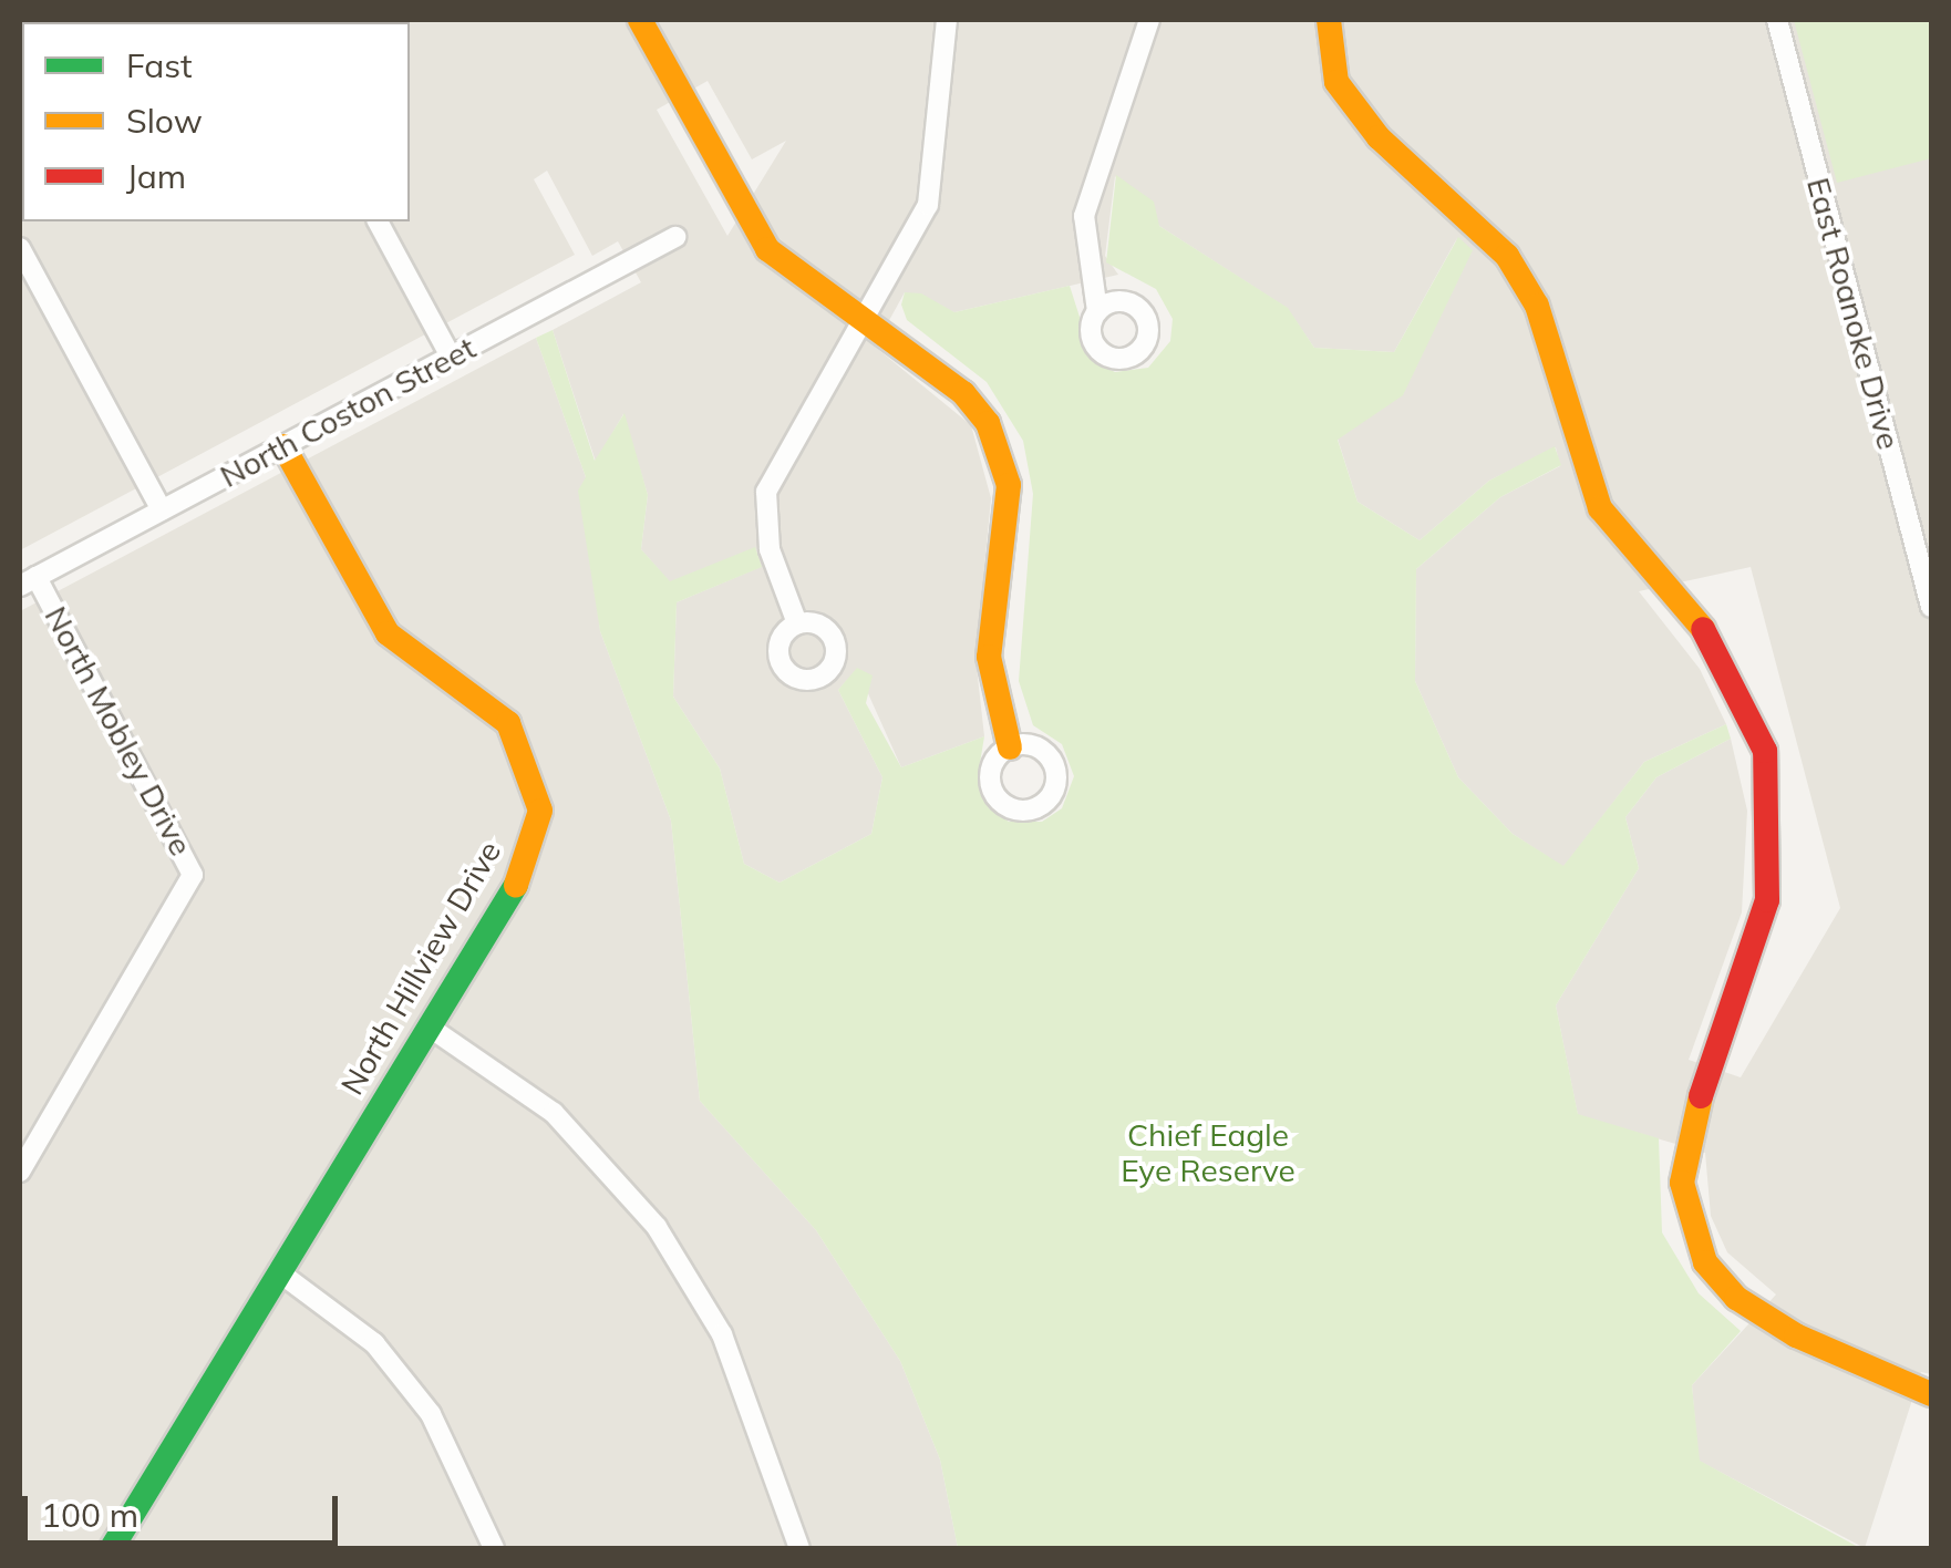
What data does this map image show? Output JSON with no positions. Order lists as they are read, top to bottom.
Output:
{
  "streets": {
    "street": [
      "East Roanoke Drive",
      "North Coston Street",
      "North Mobley Drive",
      "North Hillview Drive"
    ]
  },
  "crossings": [
    ["North Coston Street", "North Mobley Drive"],
    ["North Coston Street", "North Hillview Drive"]
  ],
  "parks": ["Chief Eagle Eye Reserve"],
  "legend": ["Fast", "Slow", "Jam"],
  "scale_bar": "100 m"
}
